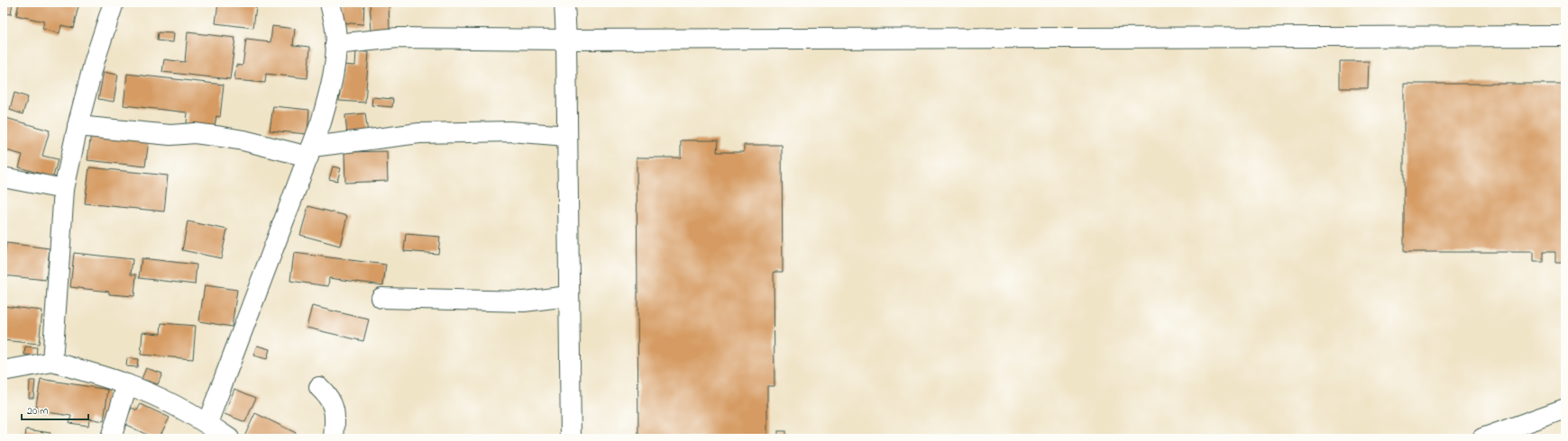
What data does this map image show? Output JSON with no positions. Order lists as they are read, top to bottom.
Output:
{
  "scale_bar": "20 m"
}
